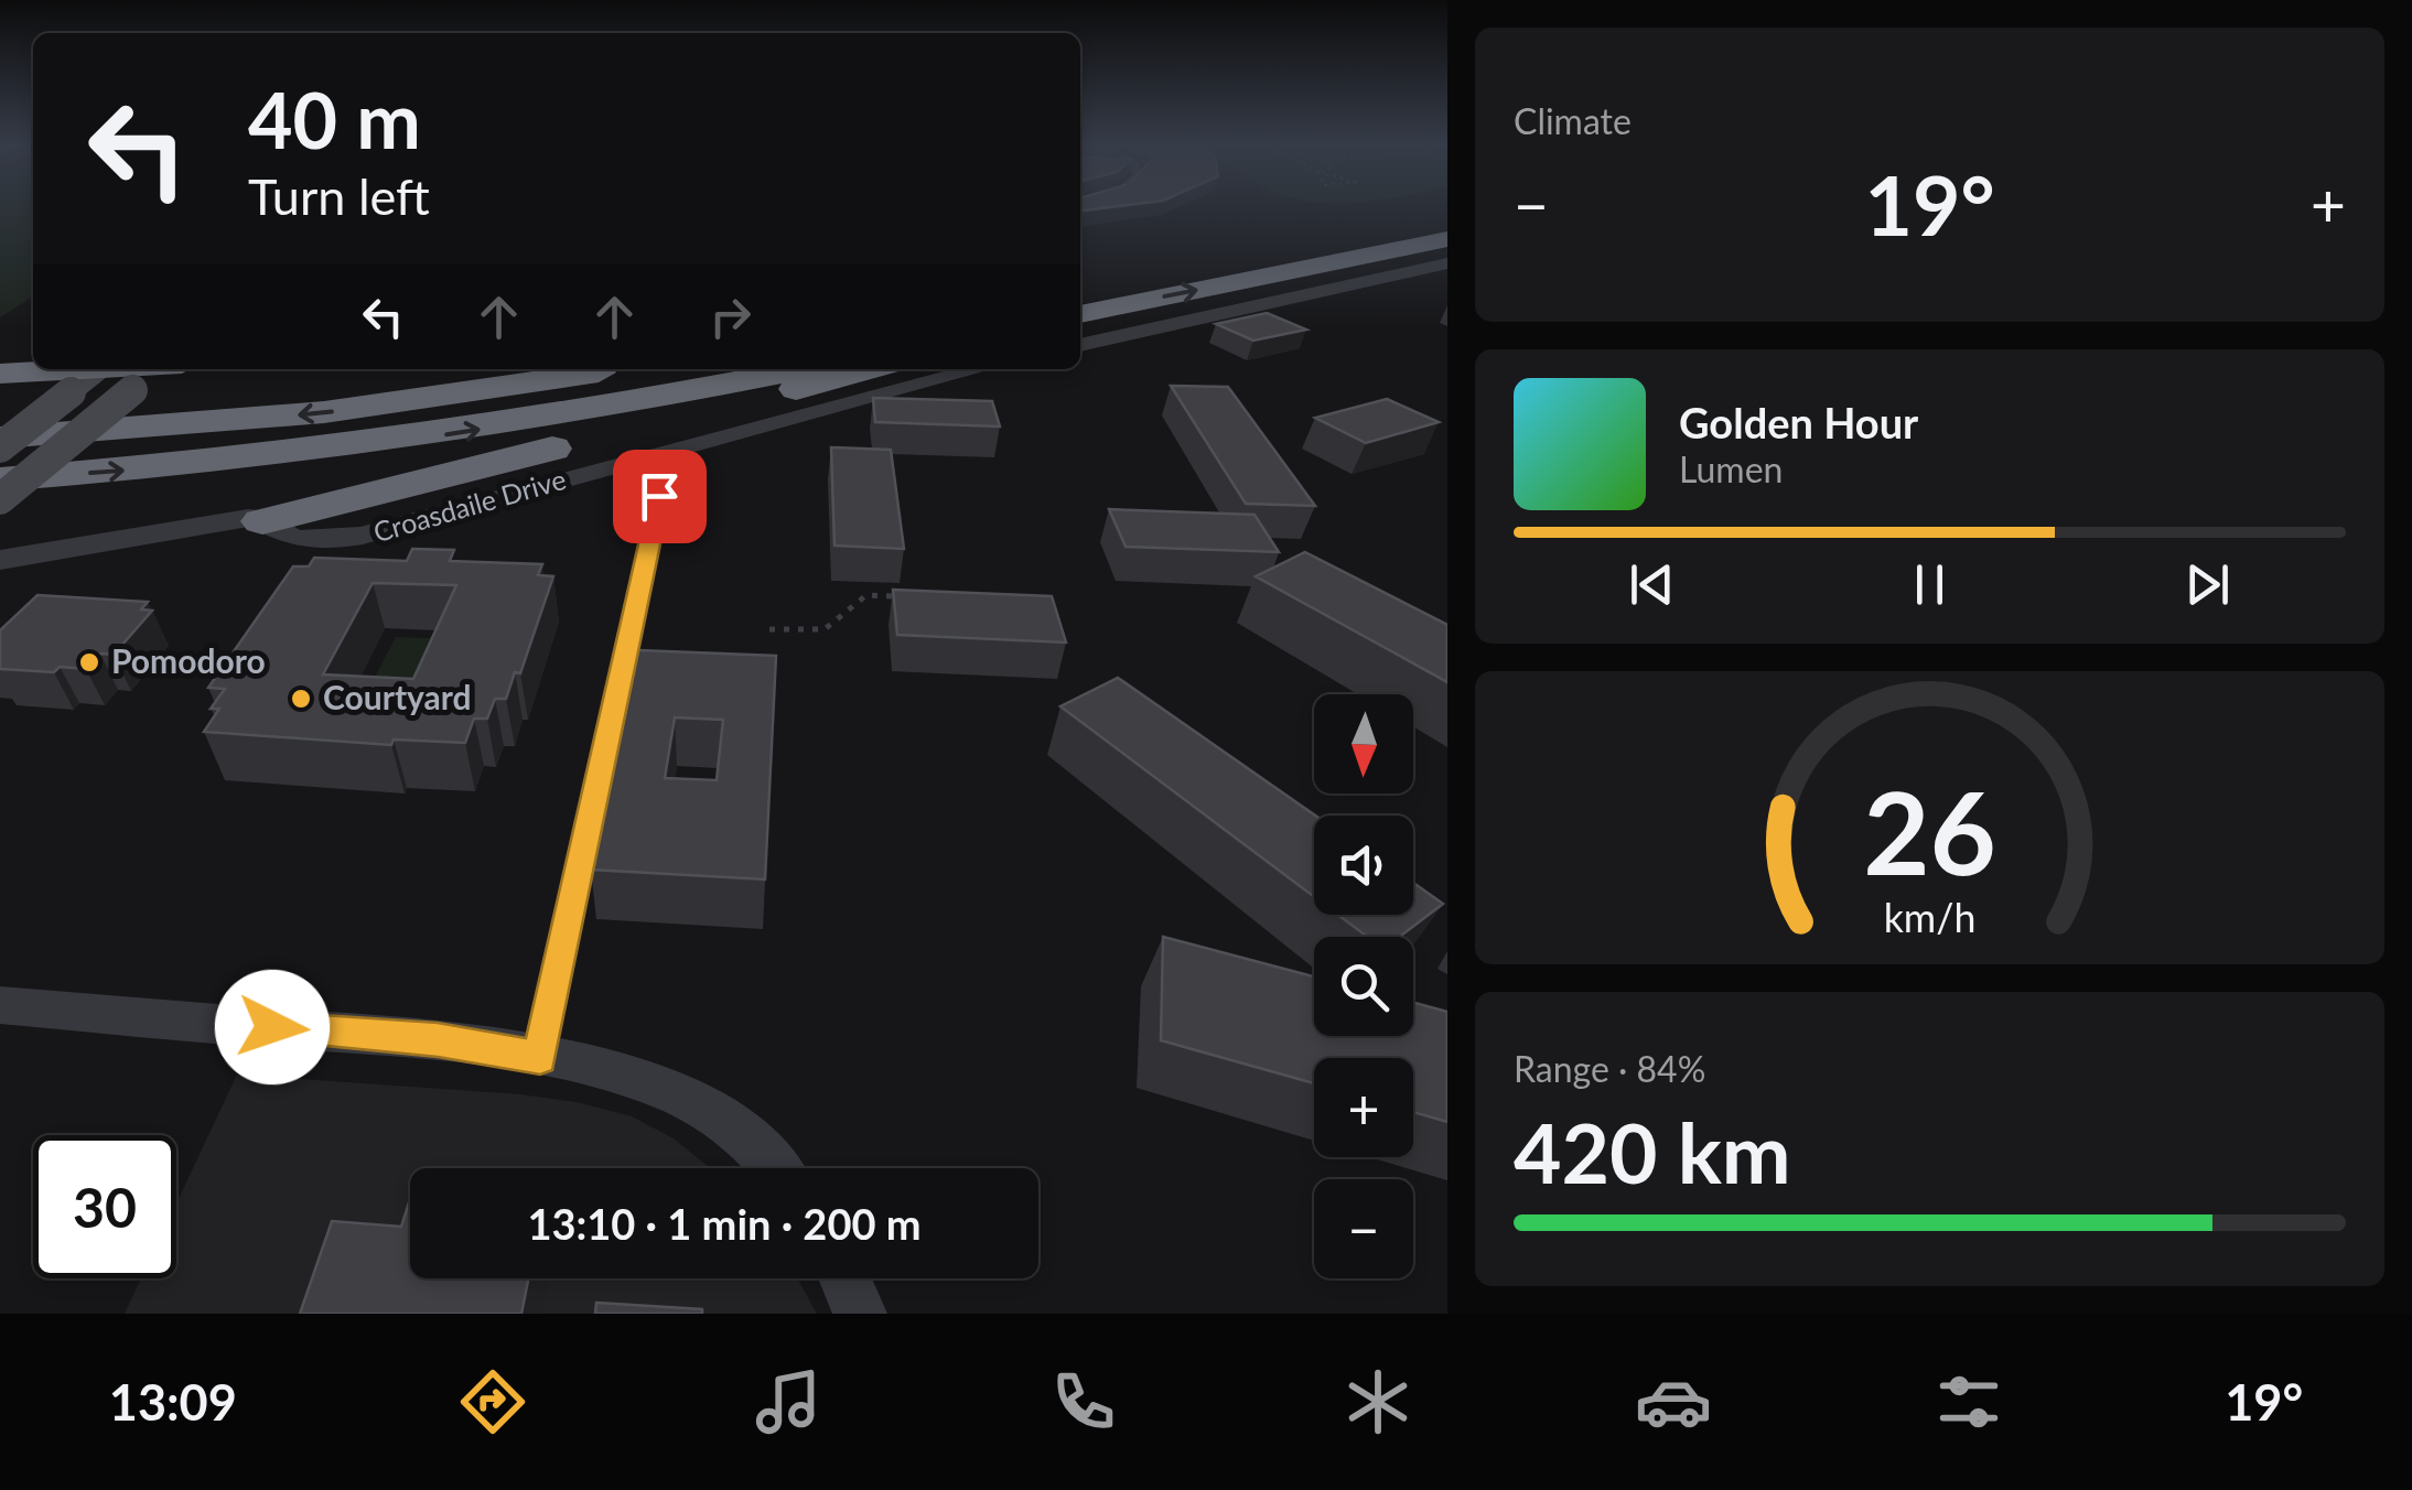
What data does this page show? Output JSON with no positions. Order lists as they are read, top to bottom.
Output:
{
  "streets": {
    "street": ["Croasdaile Drive"]
  },
  "places": ["Pomodoro", "Courtyard"],
  "north": "bottom",
  "page": {
    "tile": [
      "Climate",
      ["Range · 84%", "420 km"]
    ],
    "turn": ["40 m", "Turn left"],
    "heat": ["−", "19°", "+"],
    "song": ["Golden Hour", "Lumen"],
    "map_buttons": ["+", "−"],
    "limit": "30",
    "trip": "13:10 · 1 min · 200 m",
    "tabs": ["13:09", "19°"],
    "gauge": ["26", "km/h"]
  }
}
